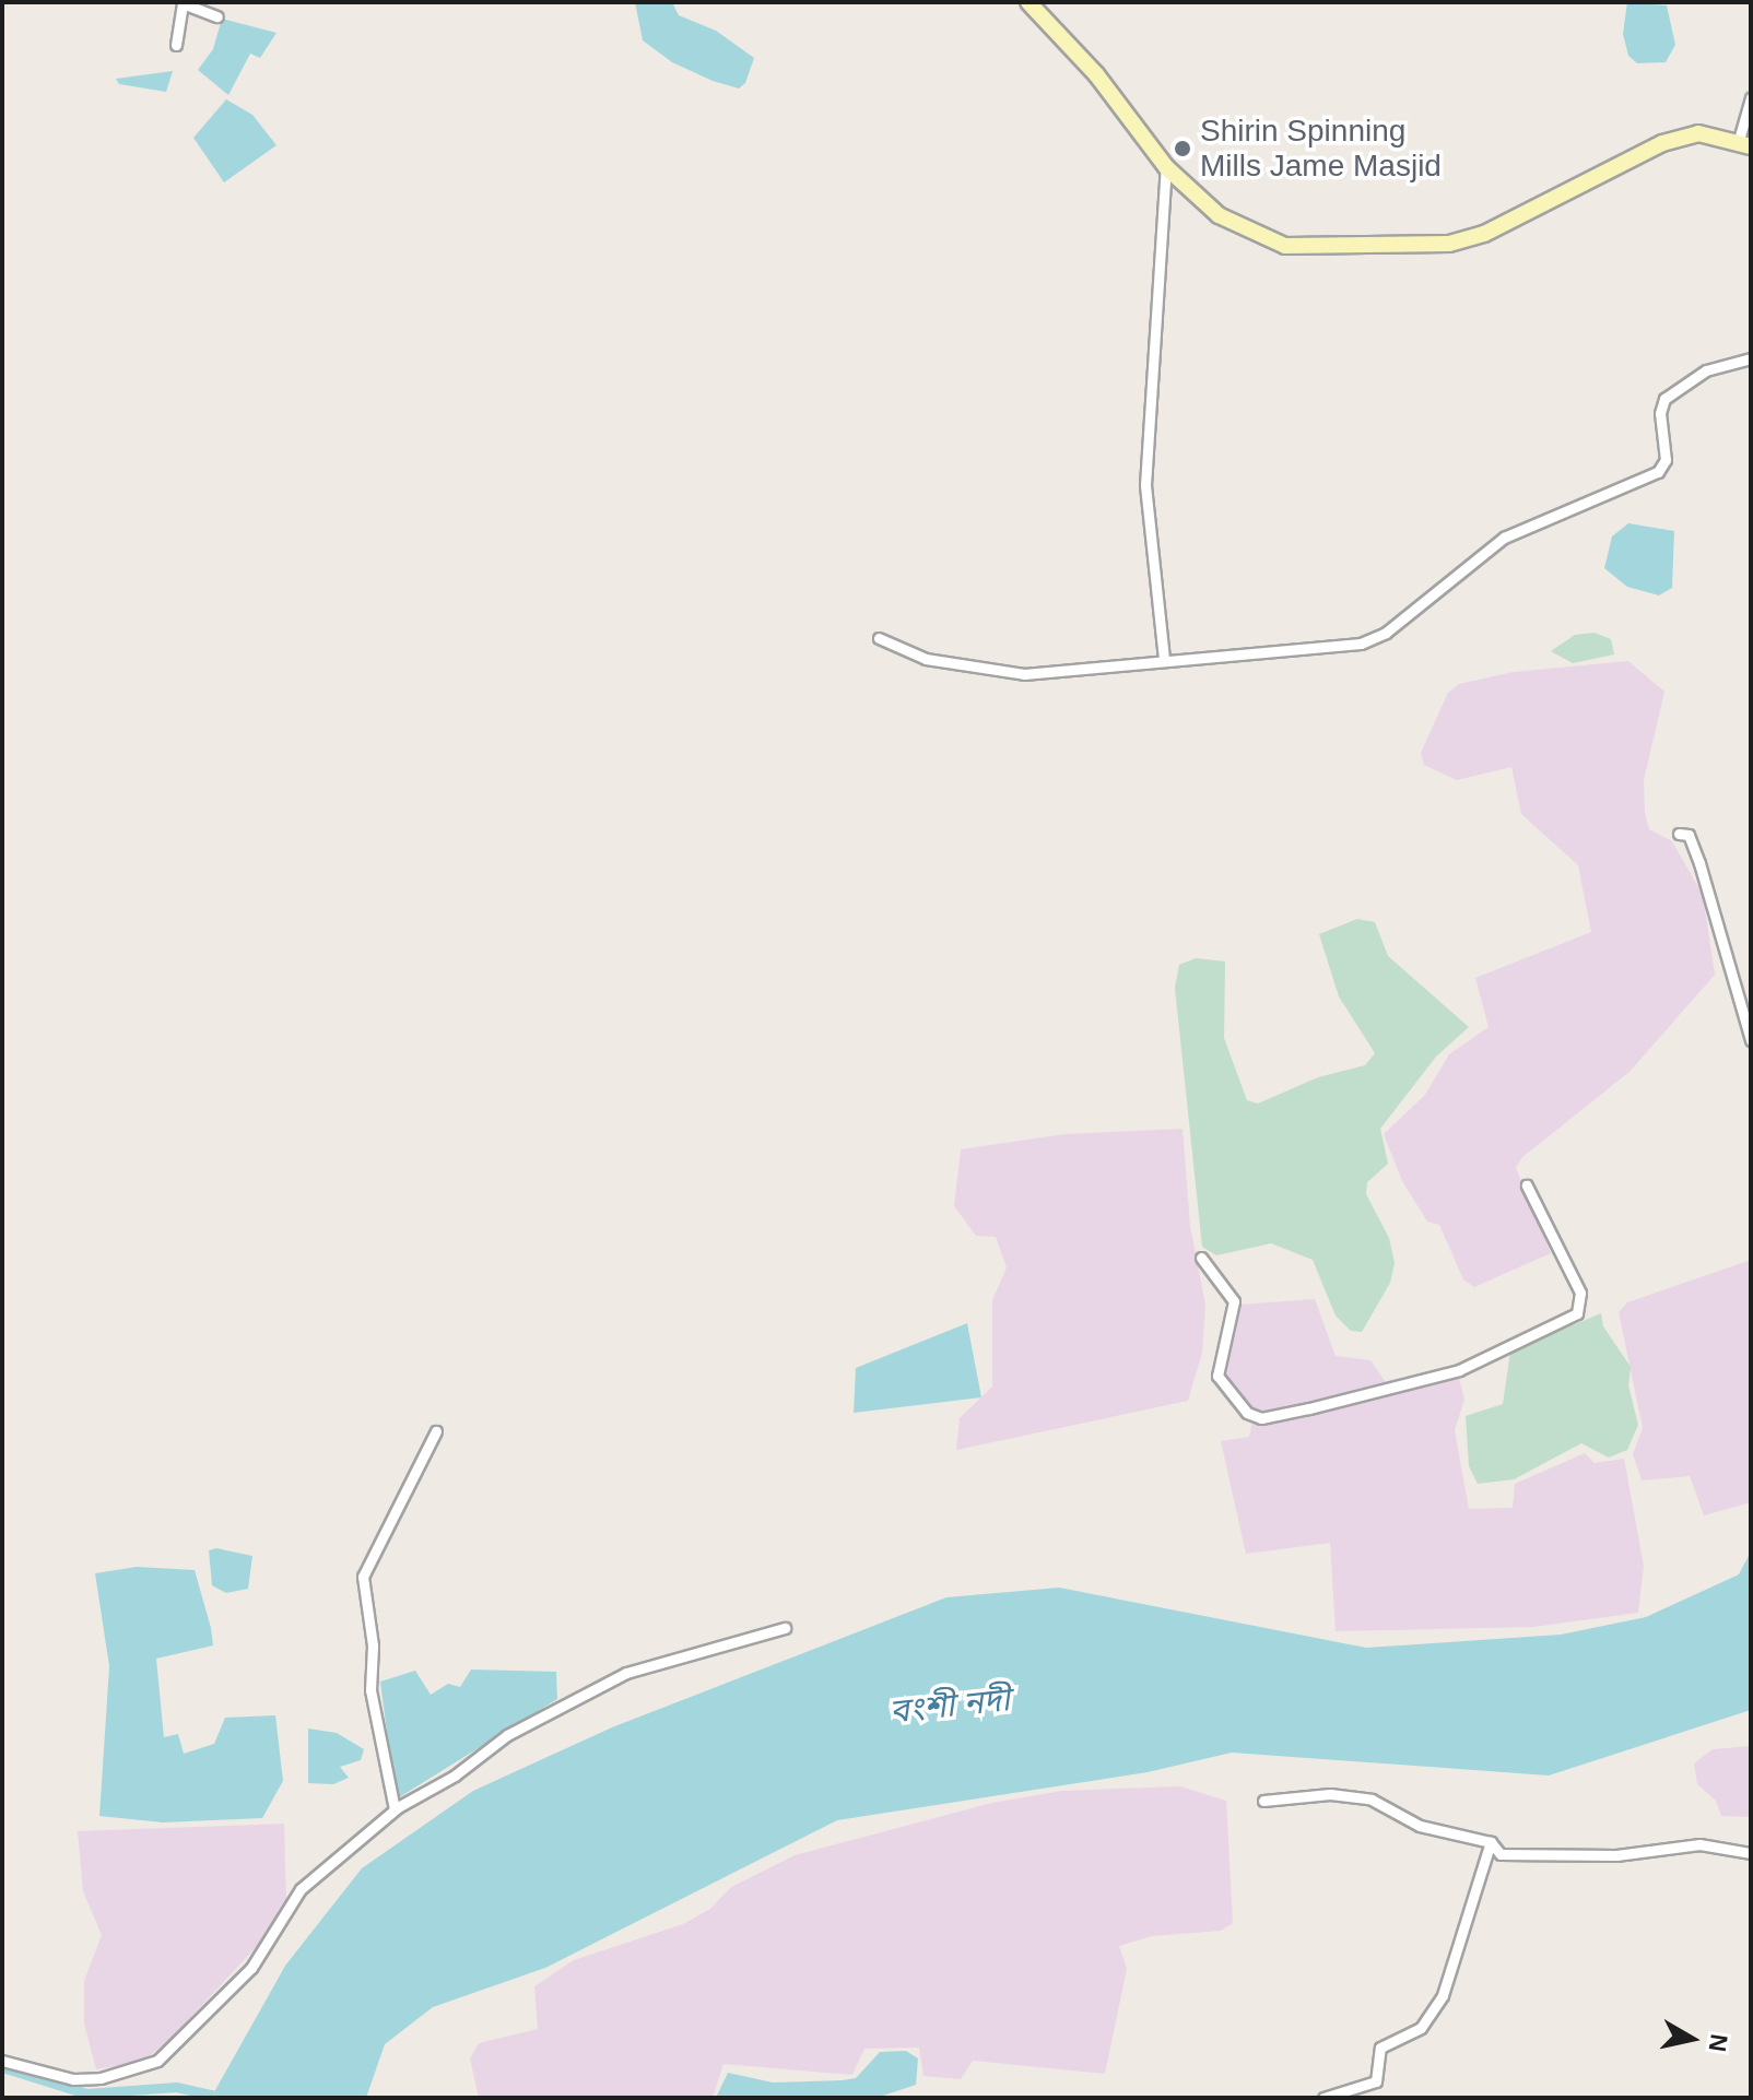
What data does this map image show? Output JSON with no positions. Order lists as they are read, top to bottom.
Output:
{
  "water": ["বংশী নদী"],
  "places": ["Shirin Spinning Mills Jame Masjid"],
  "north": "right"
}
